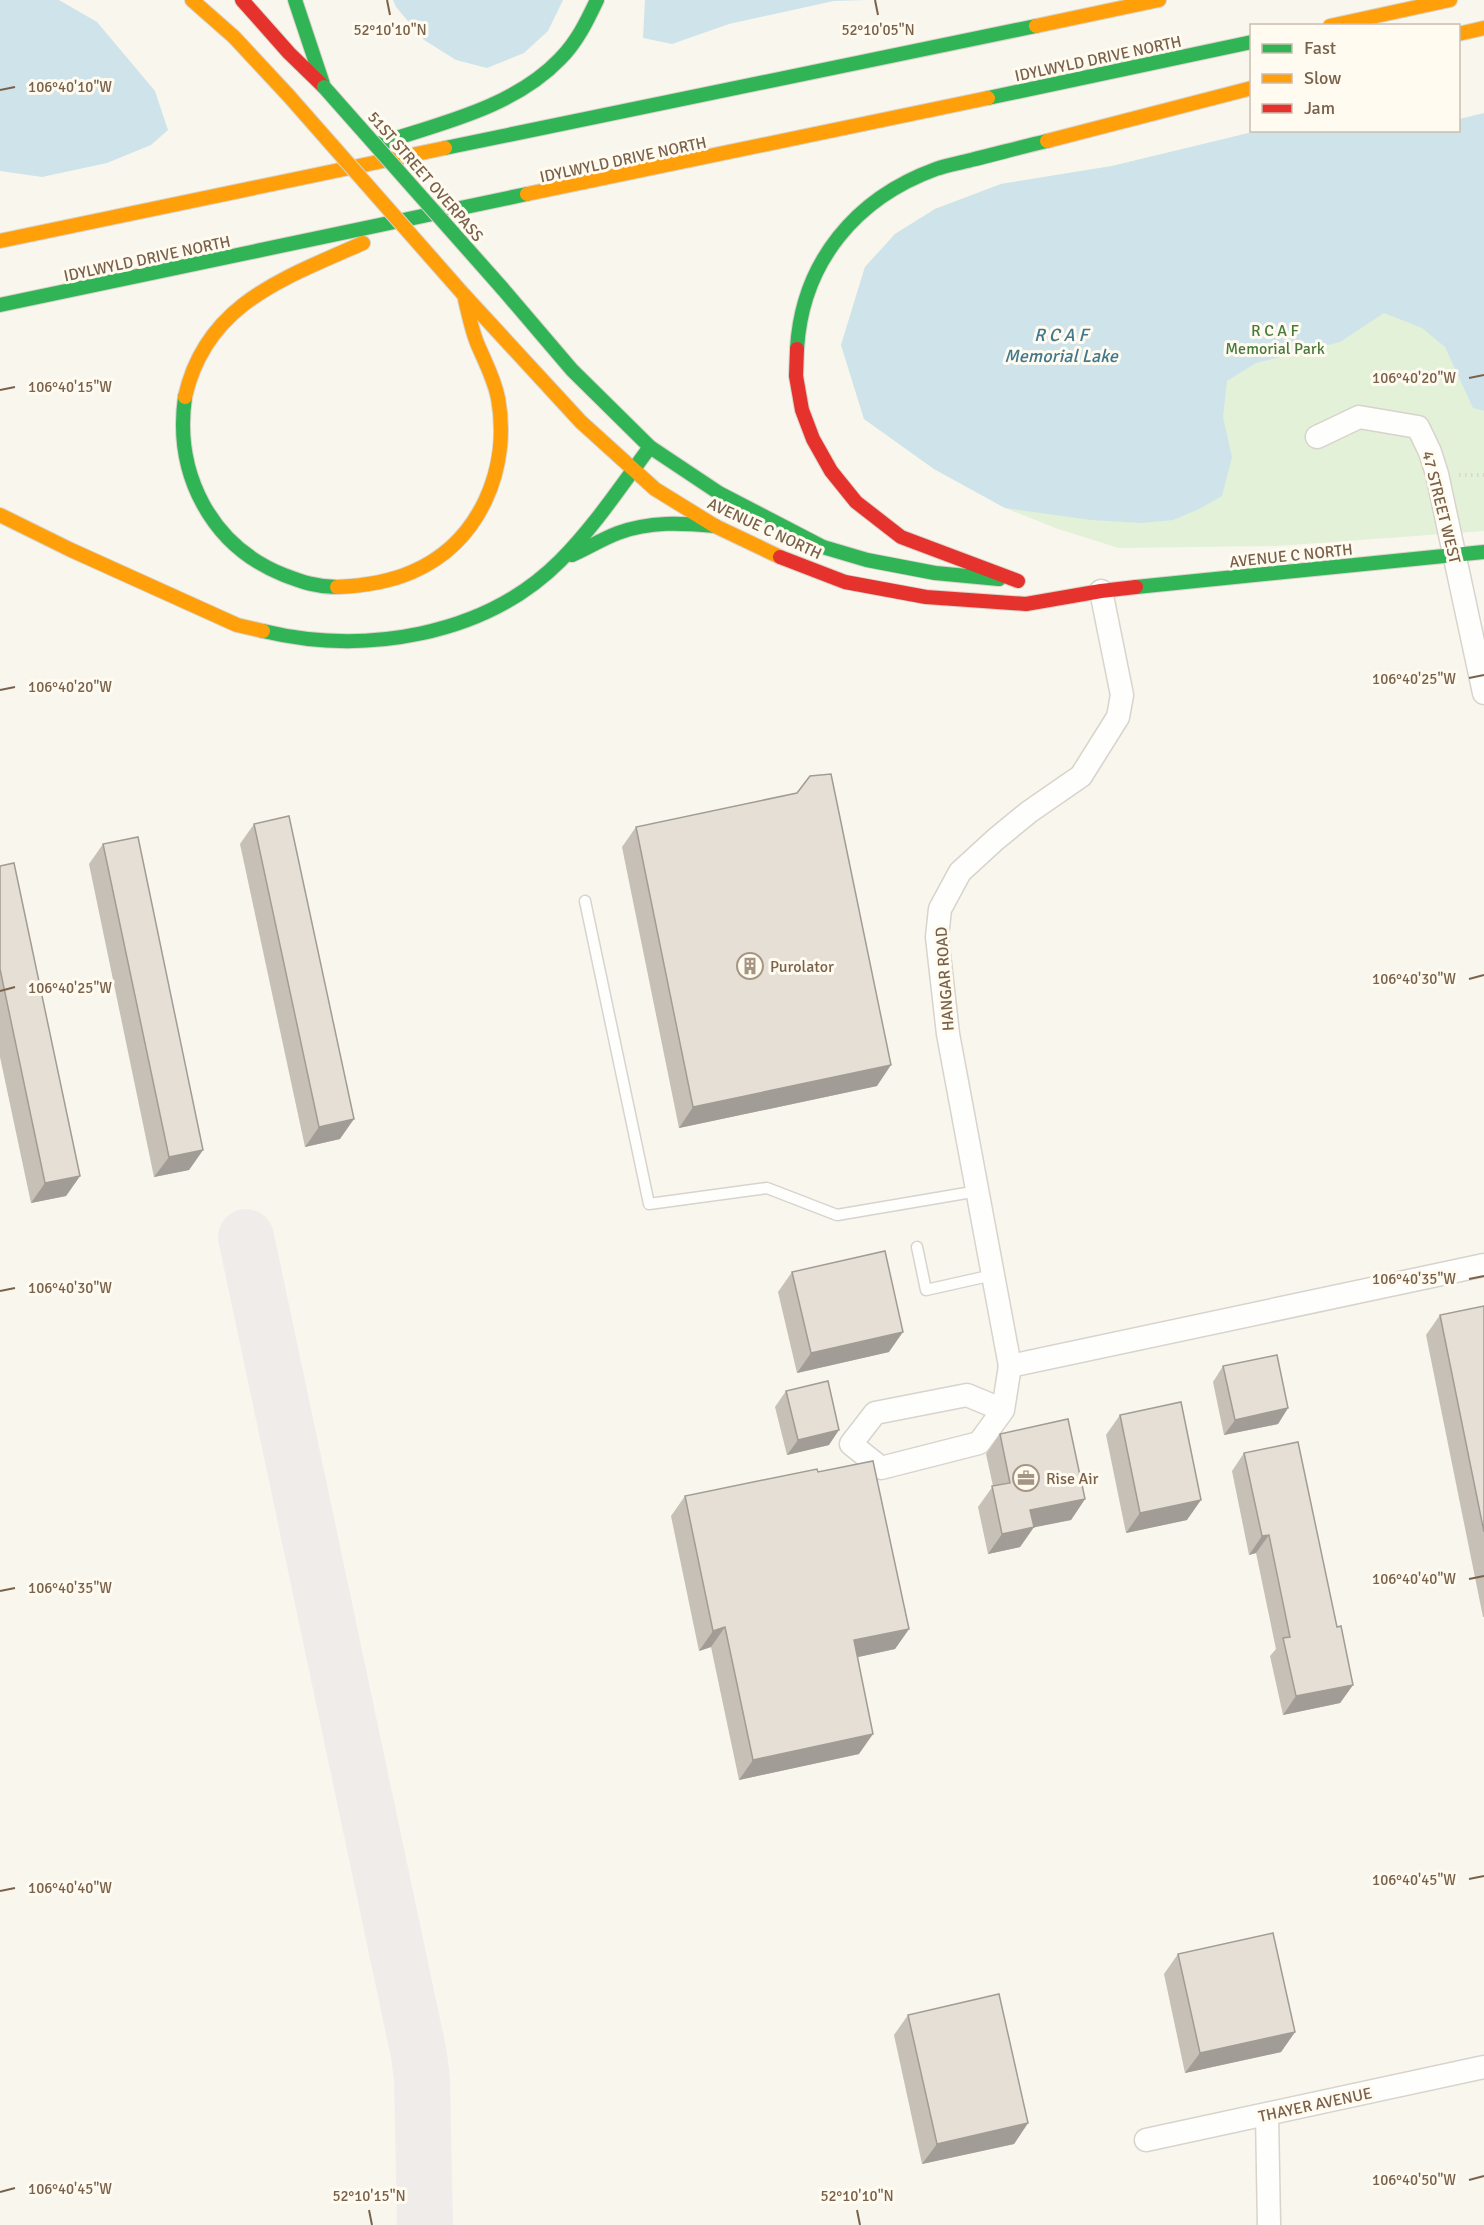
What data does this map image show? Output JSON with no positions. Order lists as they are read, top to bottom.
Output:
{
  "streets": {
    "main road": ["IDYLWYLD DRIVE NORTH", "51ST STREET OVERPASS", "AVENUE C NORTH"],
    "street": ["47 STREET WEST", "HANGAR ROAD", "THAYER AVENUE"]
  },
  "crossings": [
    ["51ST STREET OVERPASS", "AVENUE C NORTH"],
    ["47 STREET WEST", "AVENUE C NORTH"],
    ["AVENUE C NORTH", "HANGAR ROAD"]
  ],
  "water": ["R C A F Memorial Lake"],
  "parks": ["R C A F Memorial Park"],
  "places": {
    "building": ["Purolator"],
    "office": ["Rise Air"]
  },
  "legend": ["Fast", "Slow", "Jam"],
  "coordinates": [
    "52°10'10\"N",
    "52°10'05\"N",
    "106°40'10\"W",
    "106°40'20\"W",
    "106°40'15\"W",
    "106°40'25\"W",
    "106°40'30\"W",
    "106°40'35\"W",
    "106°40'40\"W",
    "106°40'45\"W",
    "106°40'50\"W",
    "52°10'15\"N"
  ]
}
